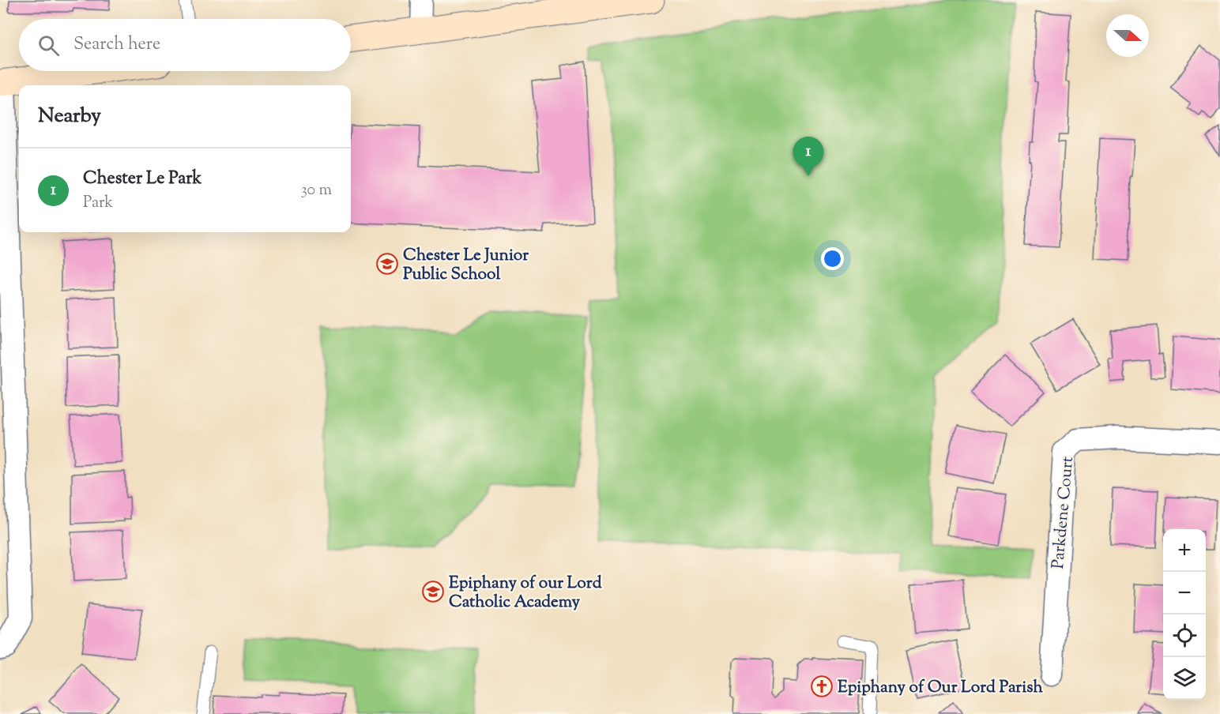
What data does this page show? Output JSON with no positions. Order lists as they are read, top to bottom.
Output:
{
  "streets": {
    "street": ["Parkdene Court"]
  },
  "places": {
    "school or university": ["Chester Le Junior Public School", "Epiphany of our Lord Catholic Academy"],
    "church": ["Epiphany of Our Lord Parish"]
  },
  "north": "right",
  "page": {
    "search": "Search here",
    "heading": "Nearby",
    "pins": "1",
    "list": [
      {
        "mark": "1",
        "name": "Chester Le Park",
        "note": "Park",
        "value": "30 m"
      }
    ],
    "map_buttons": ["+", "−"]
  }
}
